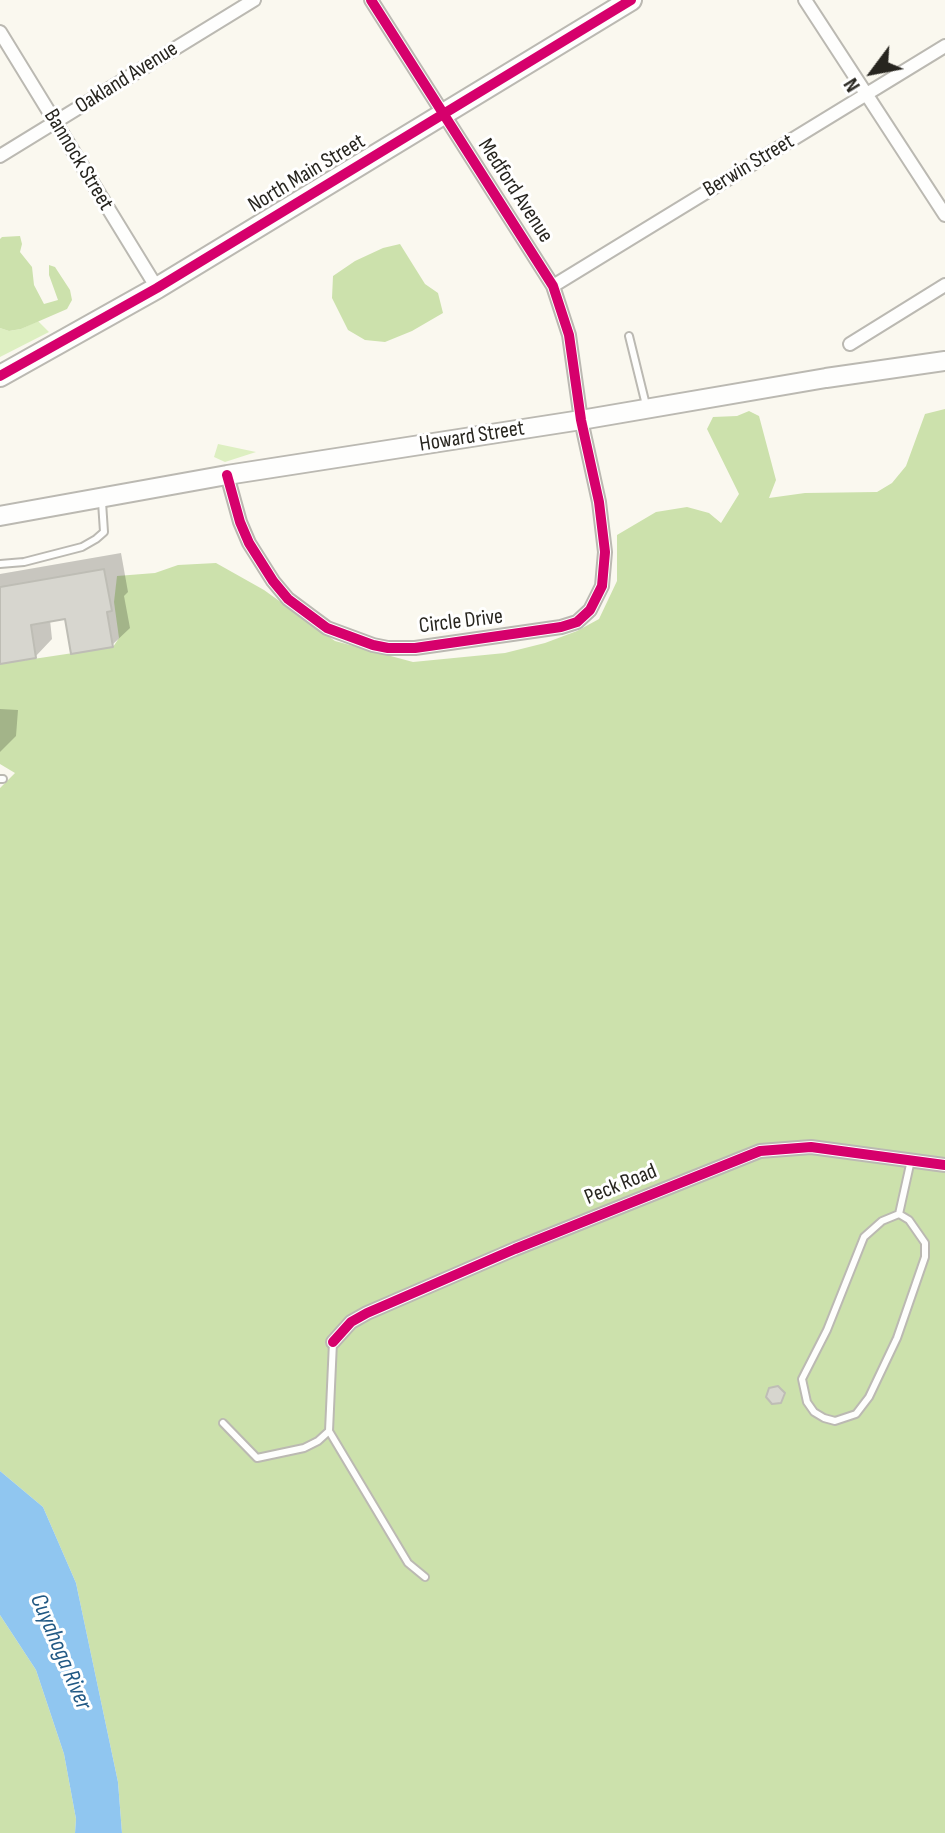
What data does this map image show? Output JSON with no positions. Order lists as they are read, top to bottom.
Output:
{
  "streets": {
    "main road": ["North Main Street", "Howard Street"],
    "street": [
      "Oakland Avenue",
      "Bannock Street",
      "Berwin Street",
      "Medford Avenue",
      "Circle Drive",
      "Peck Road"
    ]
  },
  "crossings": [
    ["Oakland Avenue", "Bannock Street"],
    ["Bannock Street", "North Main Street"],
    ["Berwin Street", "Medford Avenue"],
    ["North Main Street", "Medford Avenue"],
    ["Medford Avenue", "Howard Street"],
    ["Medford Avenue", "Circle Drive"],
    ["Howard Street", "Circle Drive"]
  ],
  "water": ["Cuyahoga River"],
  "north": "bottom left"
}
